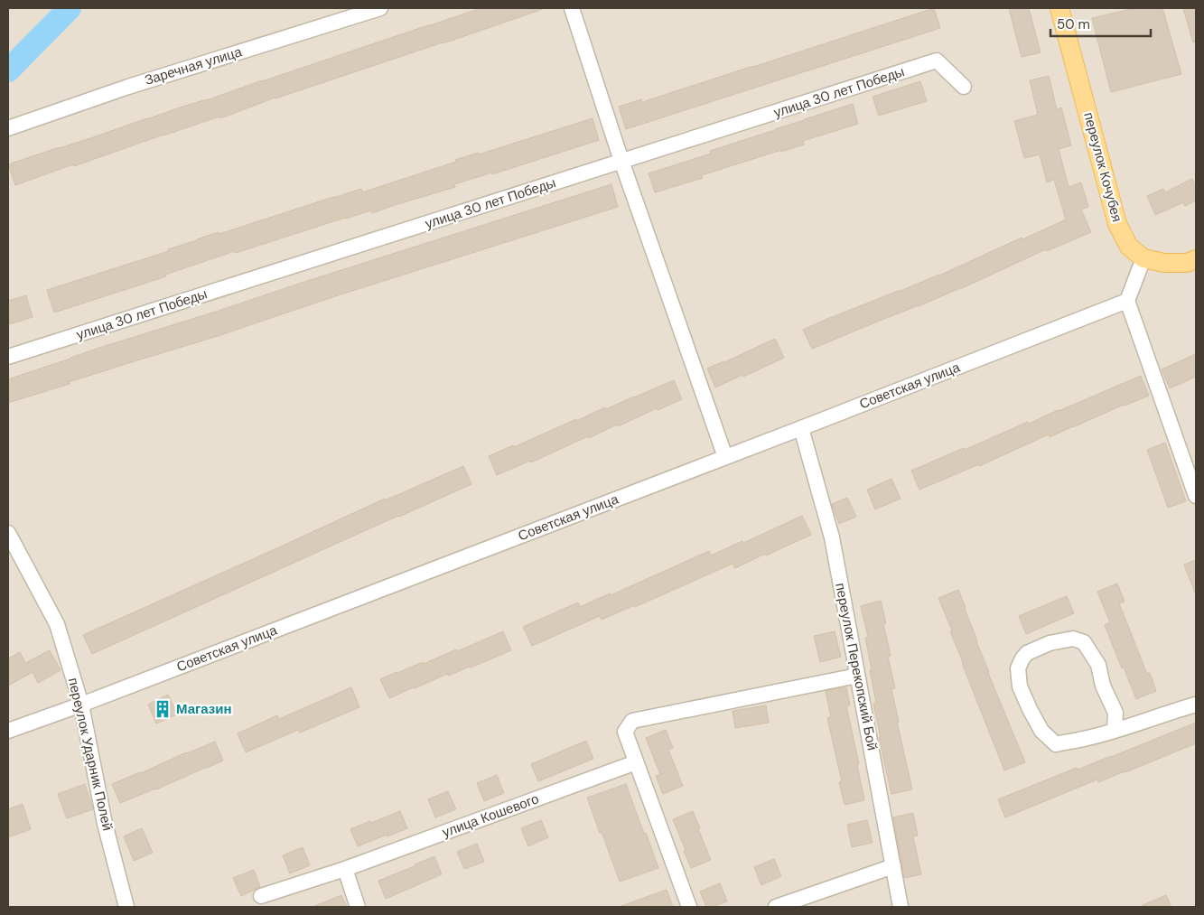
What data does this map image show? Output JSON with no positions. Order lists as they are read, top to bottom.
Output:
{
  "streets": {
    "main road": ["переулок Кочубея"],
    "street": [
      "Заречная улица",
      "улица 30 лет Победы",
      "Советская улица",
      "переулок Перекопский Бой",
      "переулок Ударник Полей",
      "улица Кошевого"
    ]
  },
  "crossings": [
    ["Советская улица", "переулок Перекопский Бой"],
    ["Советская улица", "переулок Ударник Полей"]
  ],
  "places": {
    "building": ["Магазин"]
  },
  "scale_bar": "50 m"
}
